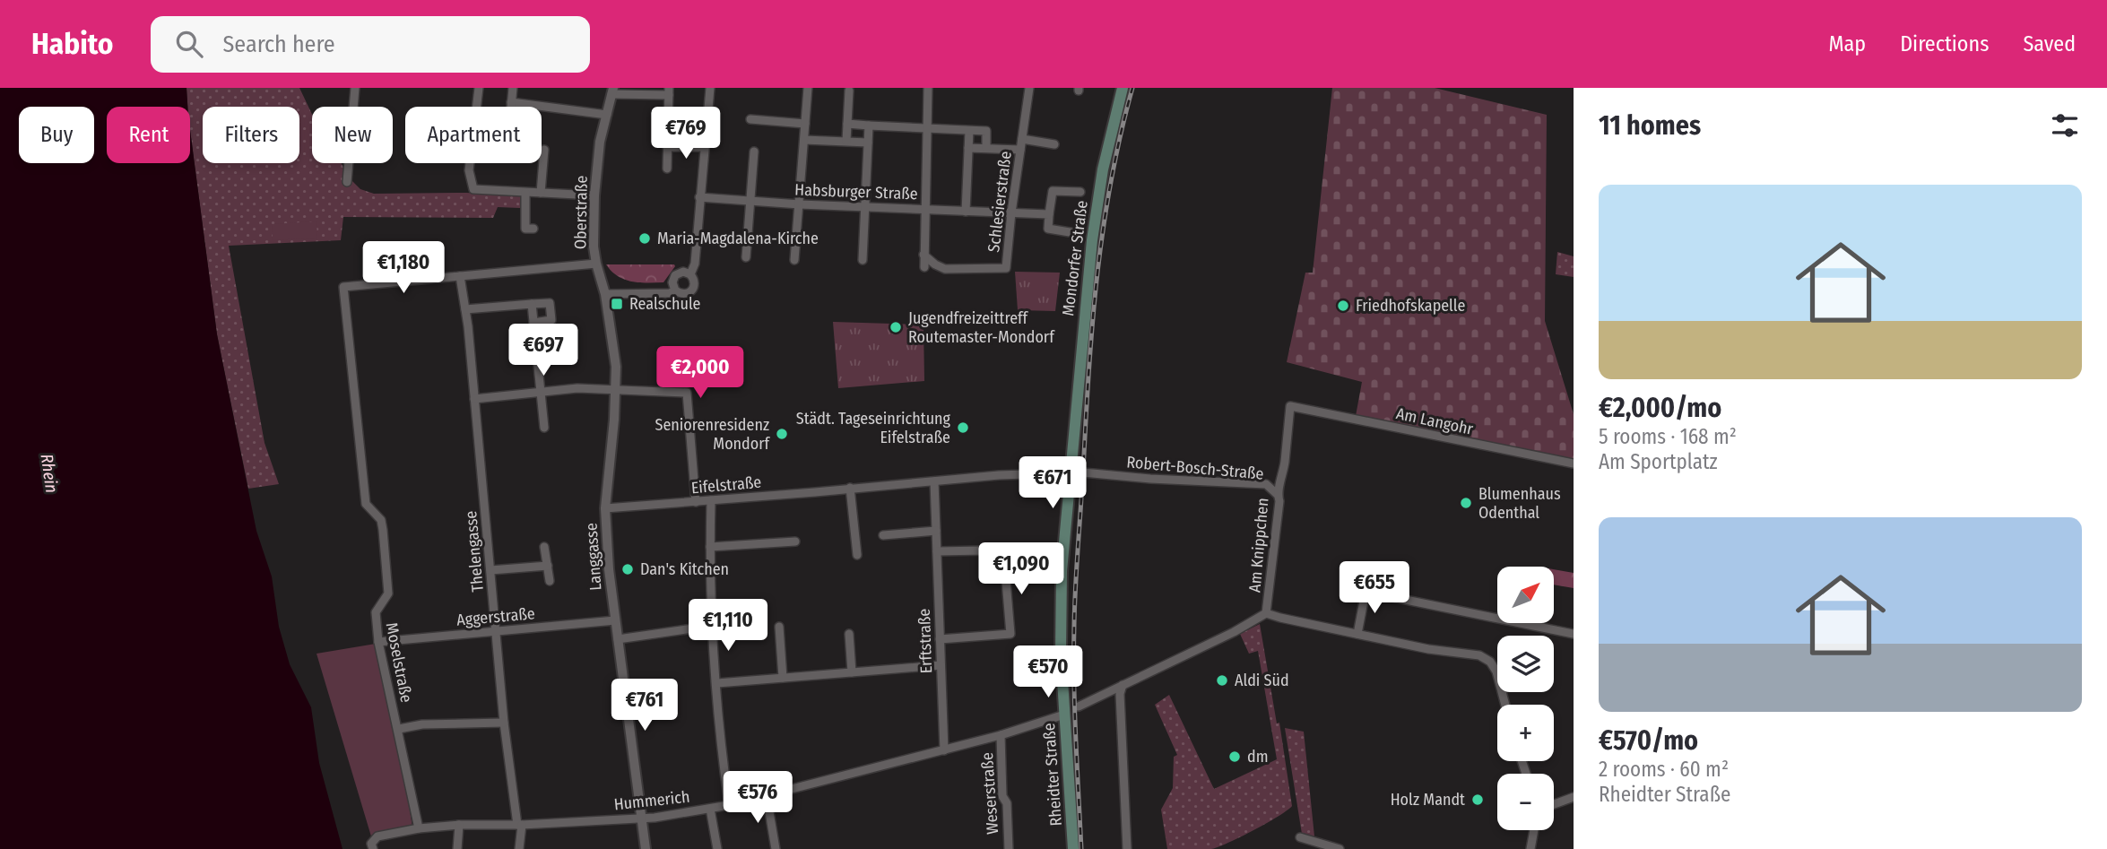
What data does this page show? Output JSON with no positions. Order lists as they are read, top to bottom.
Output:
{
  "streets": {
    "main road": ["Mondorfer Straße", "Rheidter Straße"],
    "street": [
      "Habsburger Straße",
      "Schlesierstraße",
      "Oberstraße",
      "Am Langohr",
      "Robert-Bosch-Straße",
      "Eifelstraße",
      "Am Knippchen",
      "Thelengasse",
      "Langgasse",
      "Aggerstraße",
      "Erftstraße",
      "Moselstraße",
      "Weserstraße",
      "Hummerich"
    ]
  },
  "crossings": [
    ["Habsburger Straße", "Schlesierstraße"],
    ["Oberstraße", "Langgasse"],
    ["Mondorfer Straße", "Robert-Bosch-Straße"],
    ["Mondorfer Straße", "Eifelstraße"],
    ["Mondorfer Straße", "Rheidter Straße"],
    ["Am Langohr", "Am Knippchen"],
    ["Robert-Bosch-Straße", "Eifelstraße"],
    ["Robert-Bosch-Straße", "Am Knippchen"],
    ["Robert-Bosch-Straße", "Rheidter Straße"],
    ["Eifelstraße", "Langgasse"],
    ["Eifelstraße", "Erftstraße"],
    ["Eifelstraße", "Rheidter Straße"],
    ["Thelengasse", "Aggerstraße"],
    ["Thelengasse", "Moselstraße"],
    ["Thelengasse", "Hummerich"],
    ["Langgasse", "Aggerstraße"],
    ["Langgasse", "Hummerich"],
    ["Aggerstraße", "Moselstraße"],
    ["Erftstraße", "Hummerich"],
    ["Moselstraße", "Hummerich"],
    ["Rheidter Straße", "Hummerich"],
    ["Weserstraße", "Hummerich"]
  ],
  "water": ["Rhein"],
  "places": {
    "other": [
      "Maria-Magdalena-Kirche",
      "Friedhofskapelle",
      "Jugendfreizeittreff Routemaster-Mondorf",
      "Städt. Tageseinrichtung Eifelstraße",
      "Seniorenresidenz Mondorf",
      "Blumenhaus Odenthal",
      "Dan's Kitchen",
      "Aldi Süd",
      "dm",
      "Holz Mandt"
    ],
    "transit": ["Realschule"]
  },
  "north": "top right",
  "page": {
    "header": "Habito",
    "search": "Search here",
    "nav": ["Map", "Directions", "Saved"],
    "heading": "11 homes",
    "price": [
      "€769",
      "€1,180",
      "€697",
      "€2,000",
      "€671",
      "€1,090",
      "€655",
      "€1,110",
      "€570",
      "€761",
      "€576"
    ],
    "chip": [
      "Buy",
      "Rent",
      "Filters",
      "New",
      "Apartment"
    ],
    "list": [
      {
        "name": "€2,000/mo",
        "note": "5 rooms · 168 m² · Am Sportplatz"
      },
      {
        "name": "€570/mo",
        "note": "2 rooms · 60 m² · Rheidter Straße"
      }
    ],
    "map_buttons": ["+", "−"]
  }
}
